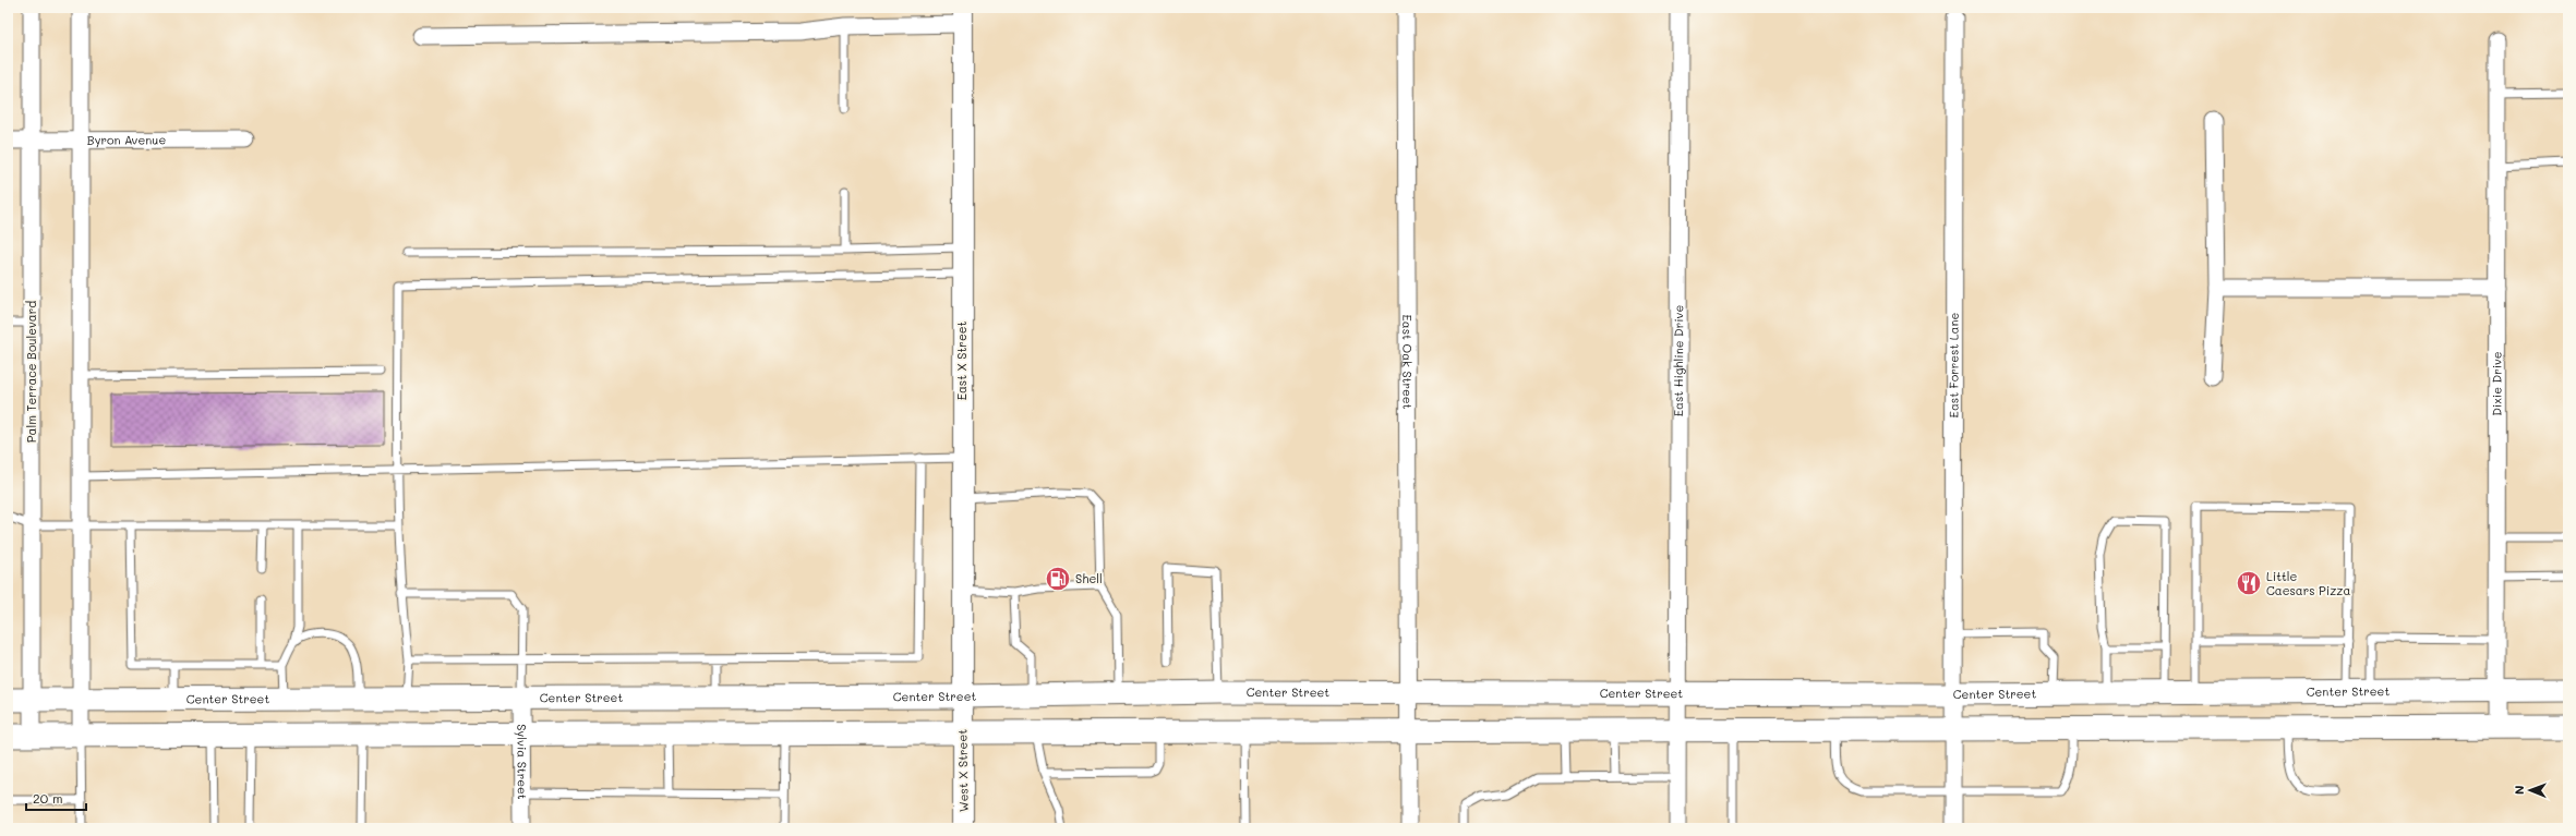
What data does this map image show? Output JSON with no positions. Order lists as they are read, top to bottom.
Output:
{
  "streets": {
    "main road": ["Center Street"],
    "street": [
      "Byron Avenue",
      "East X Street",
      "East Highline Drive",
      "East Oak Street",
      "East Forrest Lane",
      "Palm Terrace Boulevard",
      "Dixie Drive",
      "Sylvia Street",
      "West X Street"
    ]
  },
  "crossings": [
    ["Byron Avenue", "Palm Terrace Boulevard"],
    ["East X Street", "Center Street"],
    ["East X Street", "West X Street"],
    ["East Highline Drive", "Center Street"],
    ["East Oak Street", "Center Street"],
    ["East Forrest Lane", "Center Street"],
    ["Palm Terrace Boulevard", "Center Street"],
    ["Dixie Drive", "Center Street"],
    ["Center Street", "Sylvia Street"],
    ["Center Street", "West X Street"]
  ],
  "places": {
    "fuel station": ["Shell"],
    "restaurant": ["Little Caesars Pizza"]
  },
  "scale_bar": "20 m",
  "north": "left"
}
